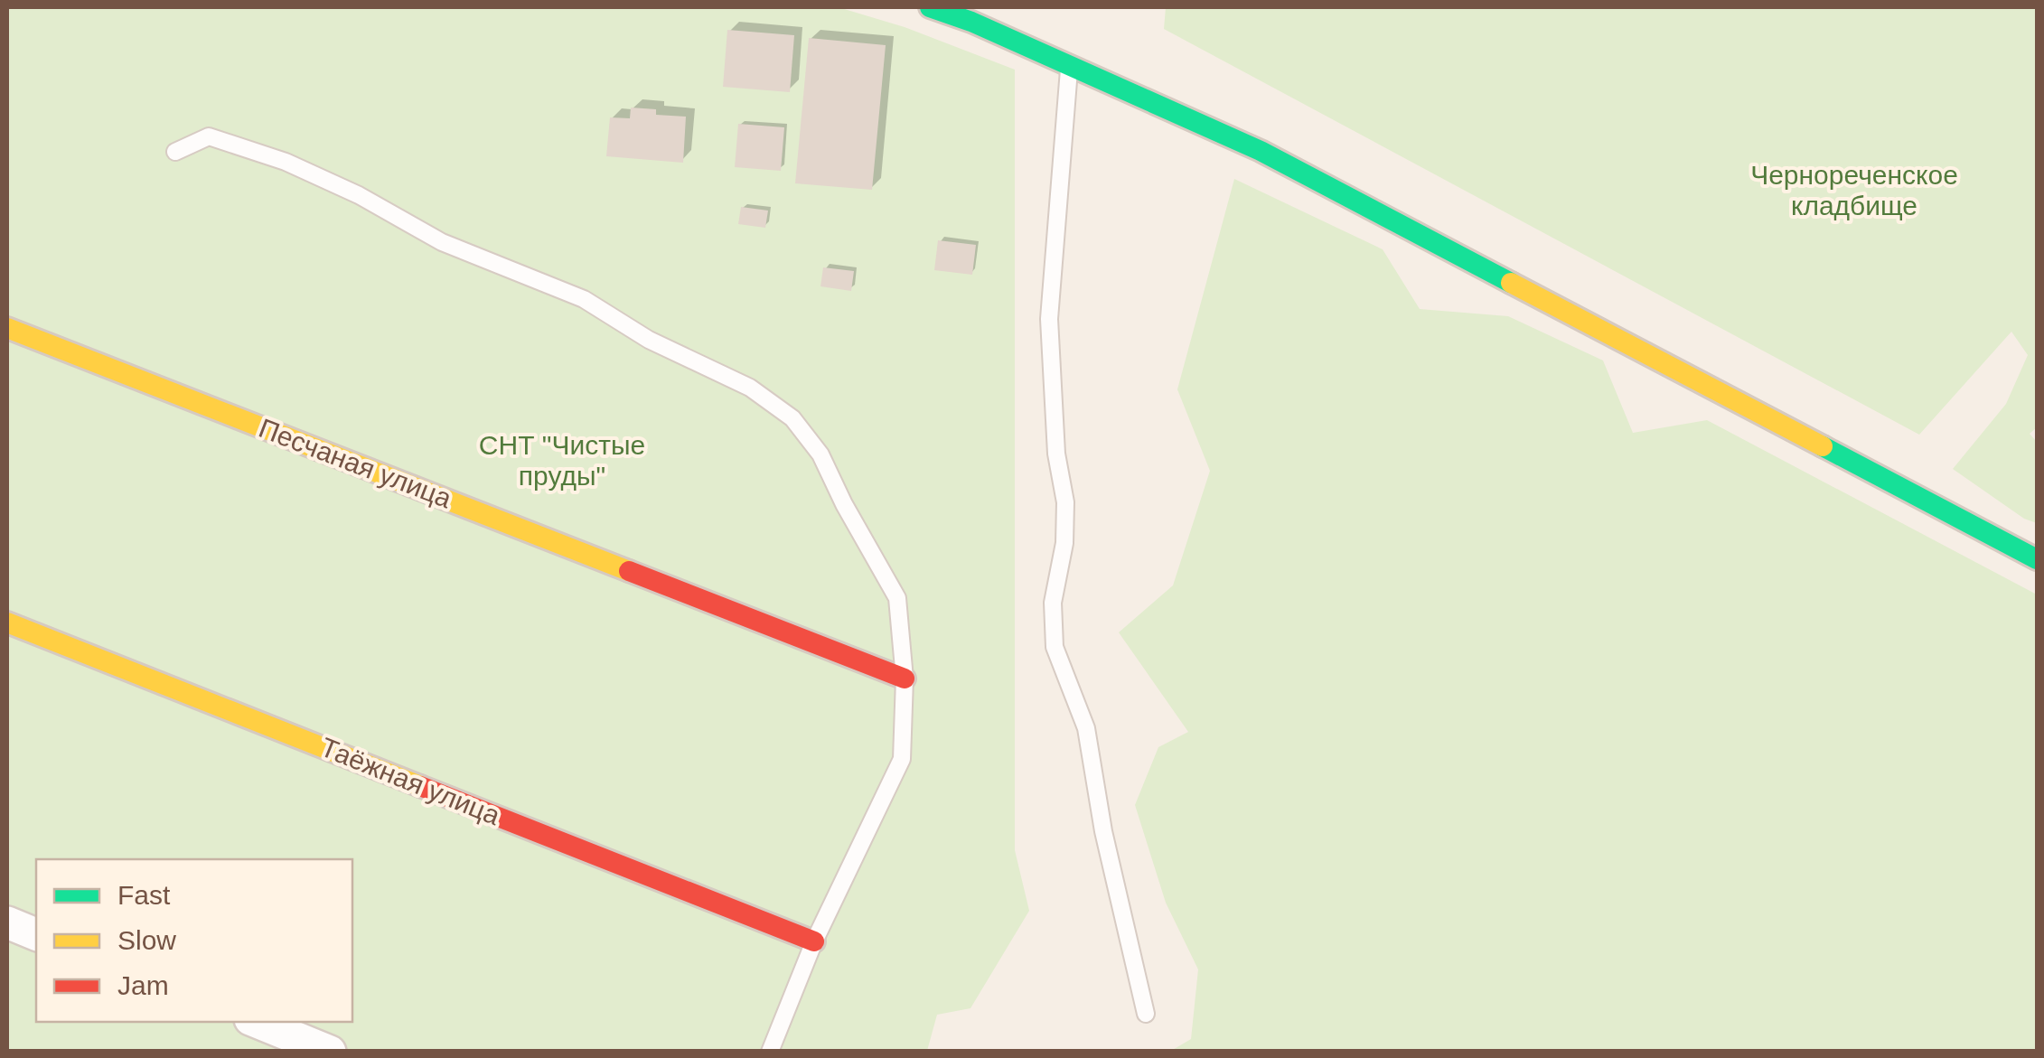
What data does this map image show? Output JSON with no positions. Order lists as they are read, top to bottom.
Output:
{
  "streets": {
    "street": ["Песчаная улица", "Таёжная улица"]
  },
  "parks": ["Чернореченское кладбище", "СНТ \"Чистые пруды\""],
  "legend": ["Fast", "Slow", "Jam"]
}
